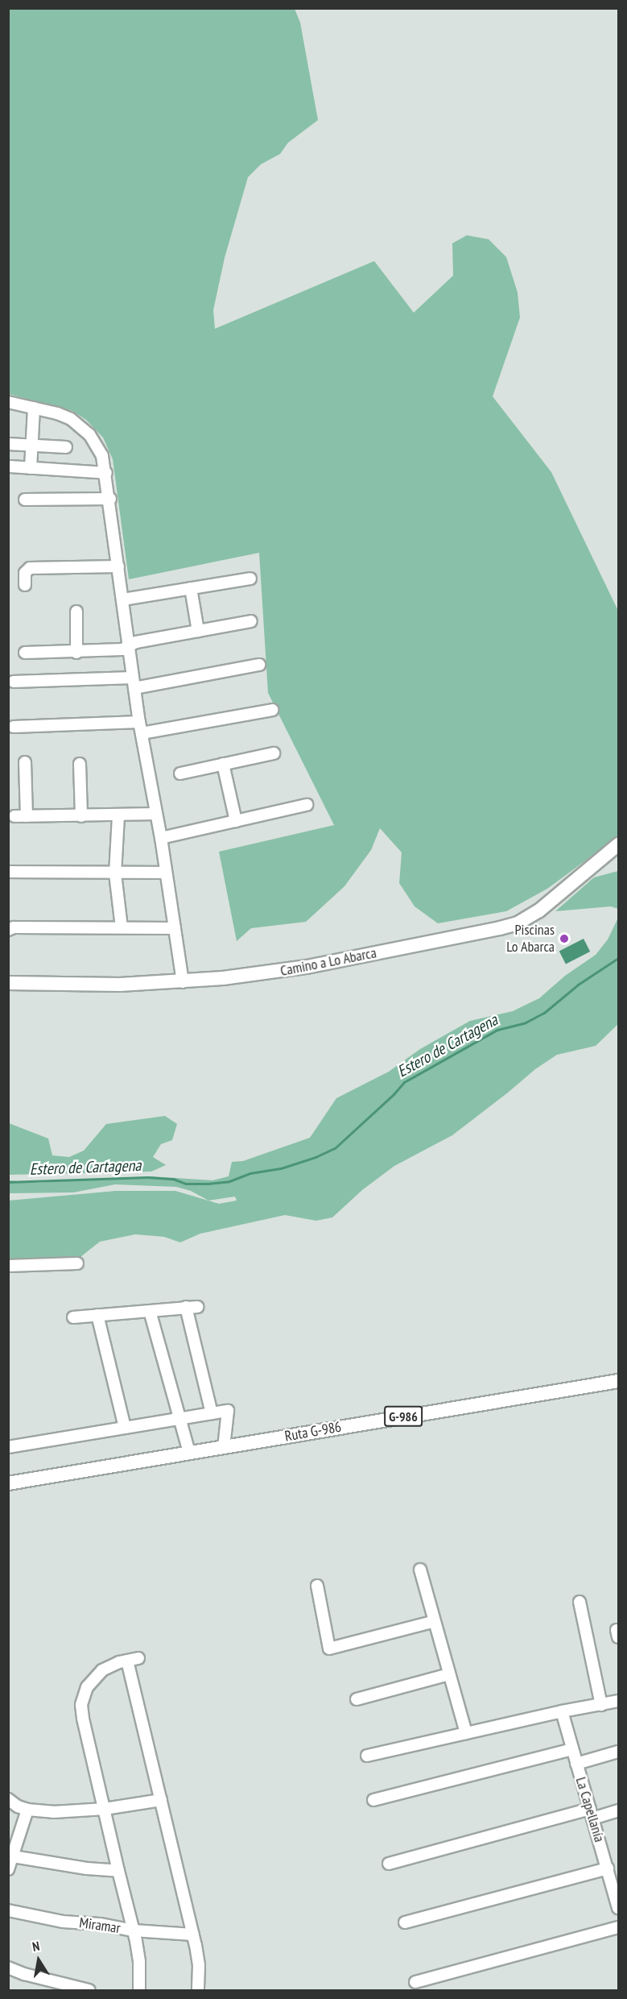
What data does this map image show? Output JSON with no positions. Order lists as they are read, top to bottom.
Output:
{
  "streets": {
    "main road": ["Camino a Lo Abarca", "G-986", "Ruta G-986"],
    "street": ["La Capellanía", "Miramar"]
  },
  "water": ["Estero de Cartagena"],
  "places": ["Piscinas Lo Abarca"],
  "north": "top"
}
